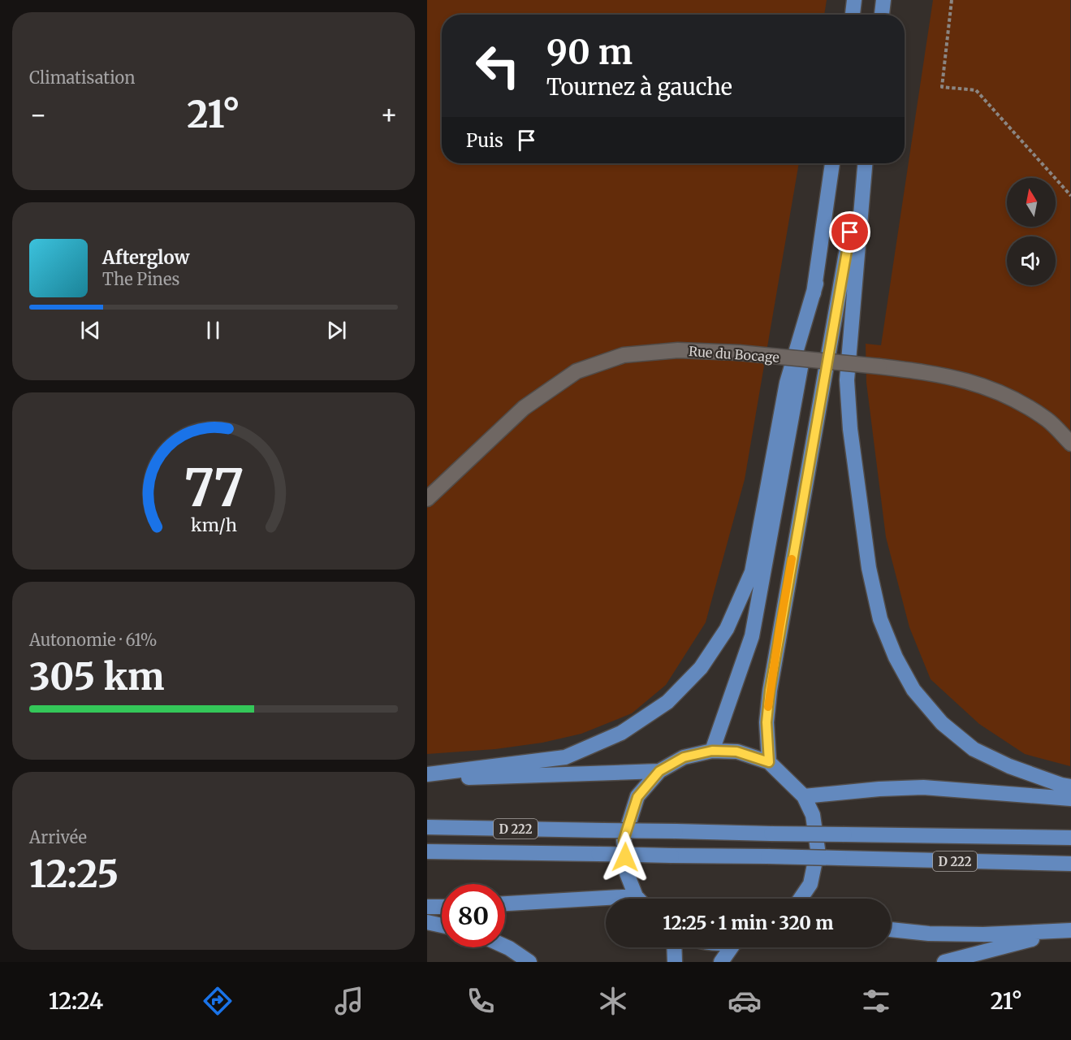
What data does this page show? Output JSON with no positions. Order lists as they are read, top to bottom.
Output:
{
  "streets": {
    "highway": ["D 222"],
    "street": ["Rue du Bocage"]
  },
  "north": "top",
  "page": {
    "tile": [
      "Climatisation",
      ["Autonomie · 61%", "305 km"],
      ["Arrivée", "12:25"]
    ],
    "turn": ["90 m", "Tournez à gauche"],
    "heat": ["−", "21°", "+"],
    "then": "Puis",
    "song": ["Afterglow", "The Pines"],
    "limit": "80",
    "trip": "12:25 · 1 min · 320 m",
    "tabs": ["12:24", "21°"],
    "gauge": ["77", "km/h"]
  }
}
